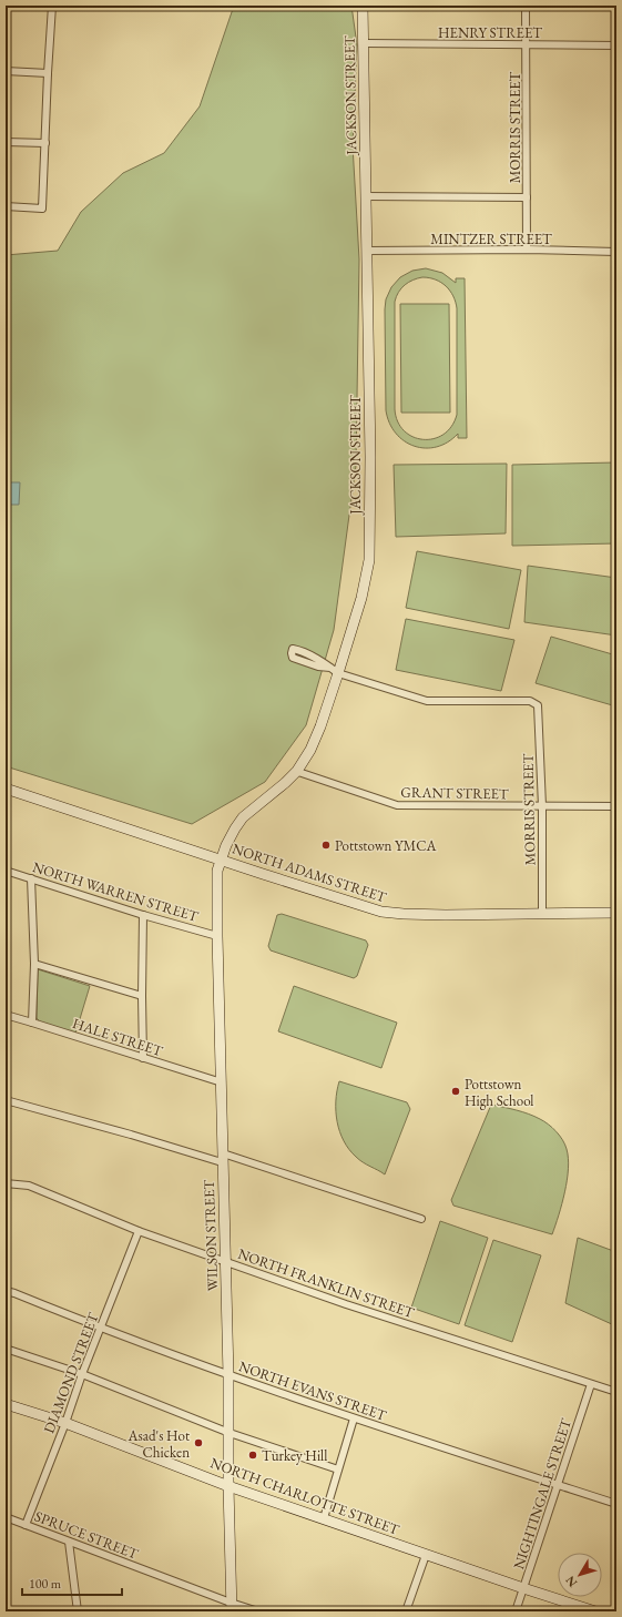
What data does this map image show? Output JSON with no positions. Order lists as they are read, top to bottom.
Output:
{
  "streets": {
    "street": [
      "HENRY STREET",
      "JACKSON STREET",
      "MORRIS STREET",
      "MINTZER STREET",
      "GRANT STREET",
      "NORTH ADAMS STREET",
      "NORTH WARREN STREET",
      "HALE STREET",
      "WILSON STREET",
      "NORTH FRANKLIN STREET",
      "DIAMOND STREET",
      "NORTH EVANS STREET",
      "NIGHTINGALE STREET",
      "NORTH CHARLOTTE STREET",
      "SPRUCE STREET"
    ]
  },
  "crossings": [
    ["HENRY STREET", "JACKSON STREET"],
    ["HENRY STREET", "MORRIS STREET"],
    ["JACKSON STREET", "MORRIS STREET"],
    ["JACKSON STREET", "MINTZER STREET"],
    ["JACKSON STREET", "GRANT STREET"],
    ["JACKSON STREET", "NORTH ADAMS STREET"],
    ["JACKSON STREET", "WILSON STREET"],
    ["MORRIS STREET", "MINTZER STREET"],
    ["MORRIS STREET", "GRANT STREET"],
    ["MORRIS STREET", "NORTH ADAMS STREET"],
    ["NORTH ADAMS STREET", "WILSON STREET"],
    ["NORTH WARREN STREET", "WILSON STREET"],
    ["HALE STREET", "WILSON STREET"],
    ["WILSON STREET", "NORTH FRANKLIN STREET"],
    ["WILSON STREET", "NORTH EVANS STREET"],
    ["WILSON STREET", "NORTH CHARLOTTE STREET"],
    ["WILSON STREET", "SPRUCE STREET"],
    ["NORTH FRANKLIN STREET", "DIAMOND STREET"],
    ["NORTH FRANKLIN STREET", "NIGHTINGALE STREET"],
    ["DIAMOND STREET", "NORTH EVANS STREET"],
    ["DIAMOND STREET", "NORTH CHARLOTTE STREET"],
    ["DIAMOND STREET", "SPRUCE STREET"],
    ["NORTH EVANS STREET", "NIGHTINGALE STREET"],
    ["NIGHTINGALE STREET", "NORTH CHARLOTTE STREET"]
  ],
  "places": [
    "Pottstown YMCA",
    "Pottstown High School",
    "Asad's Hot Chicken",
    "Turkey Hill"
  ],
  "scale_bar": "100 m",
  "north": "bottom left"
}
